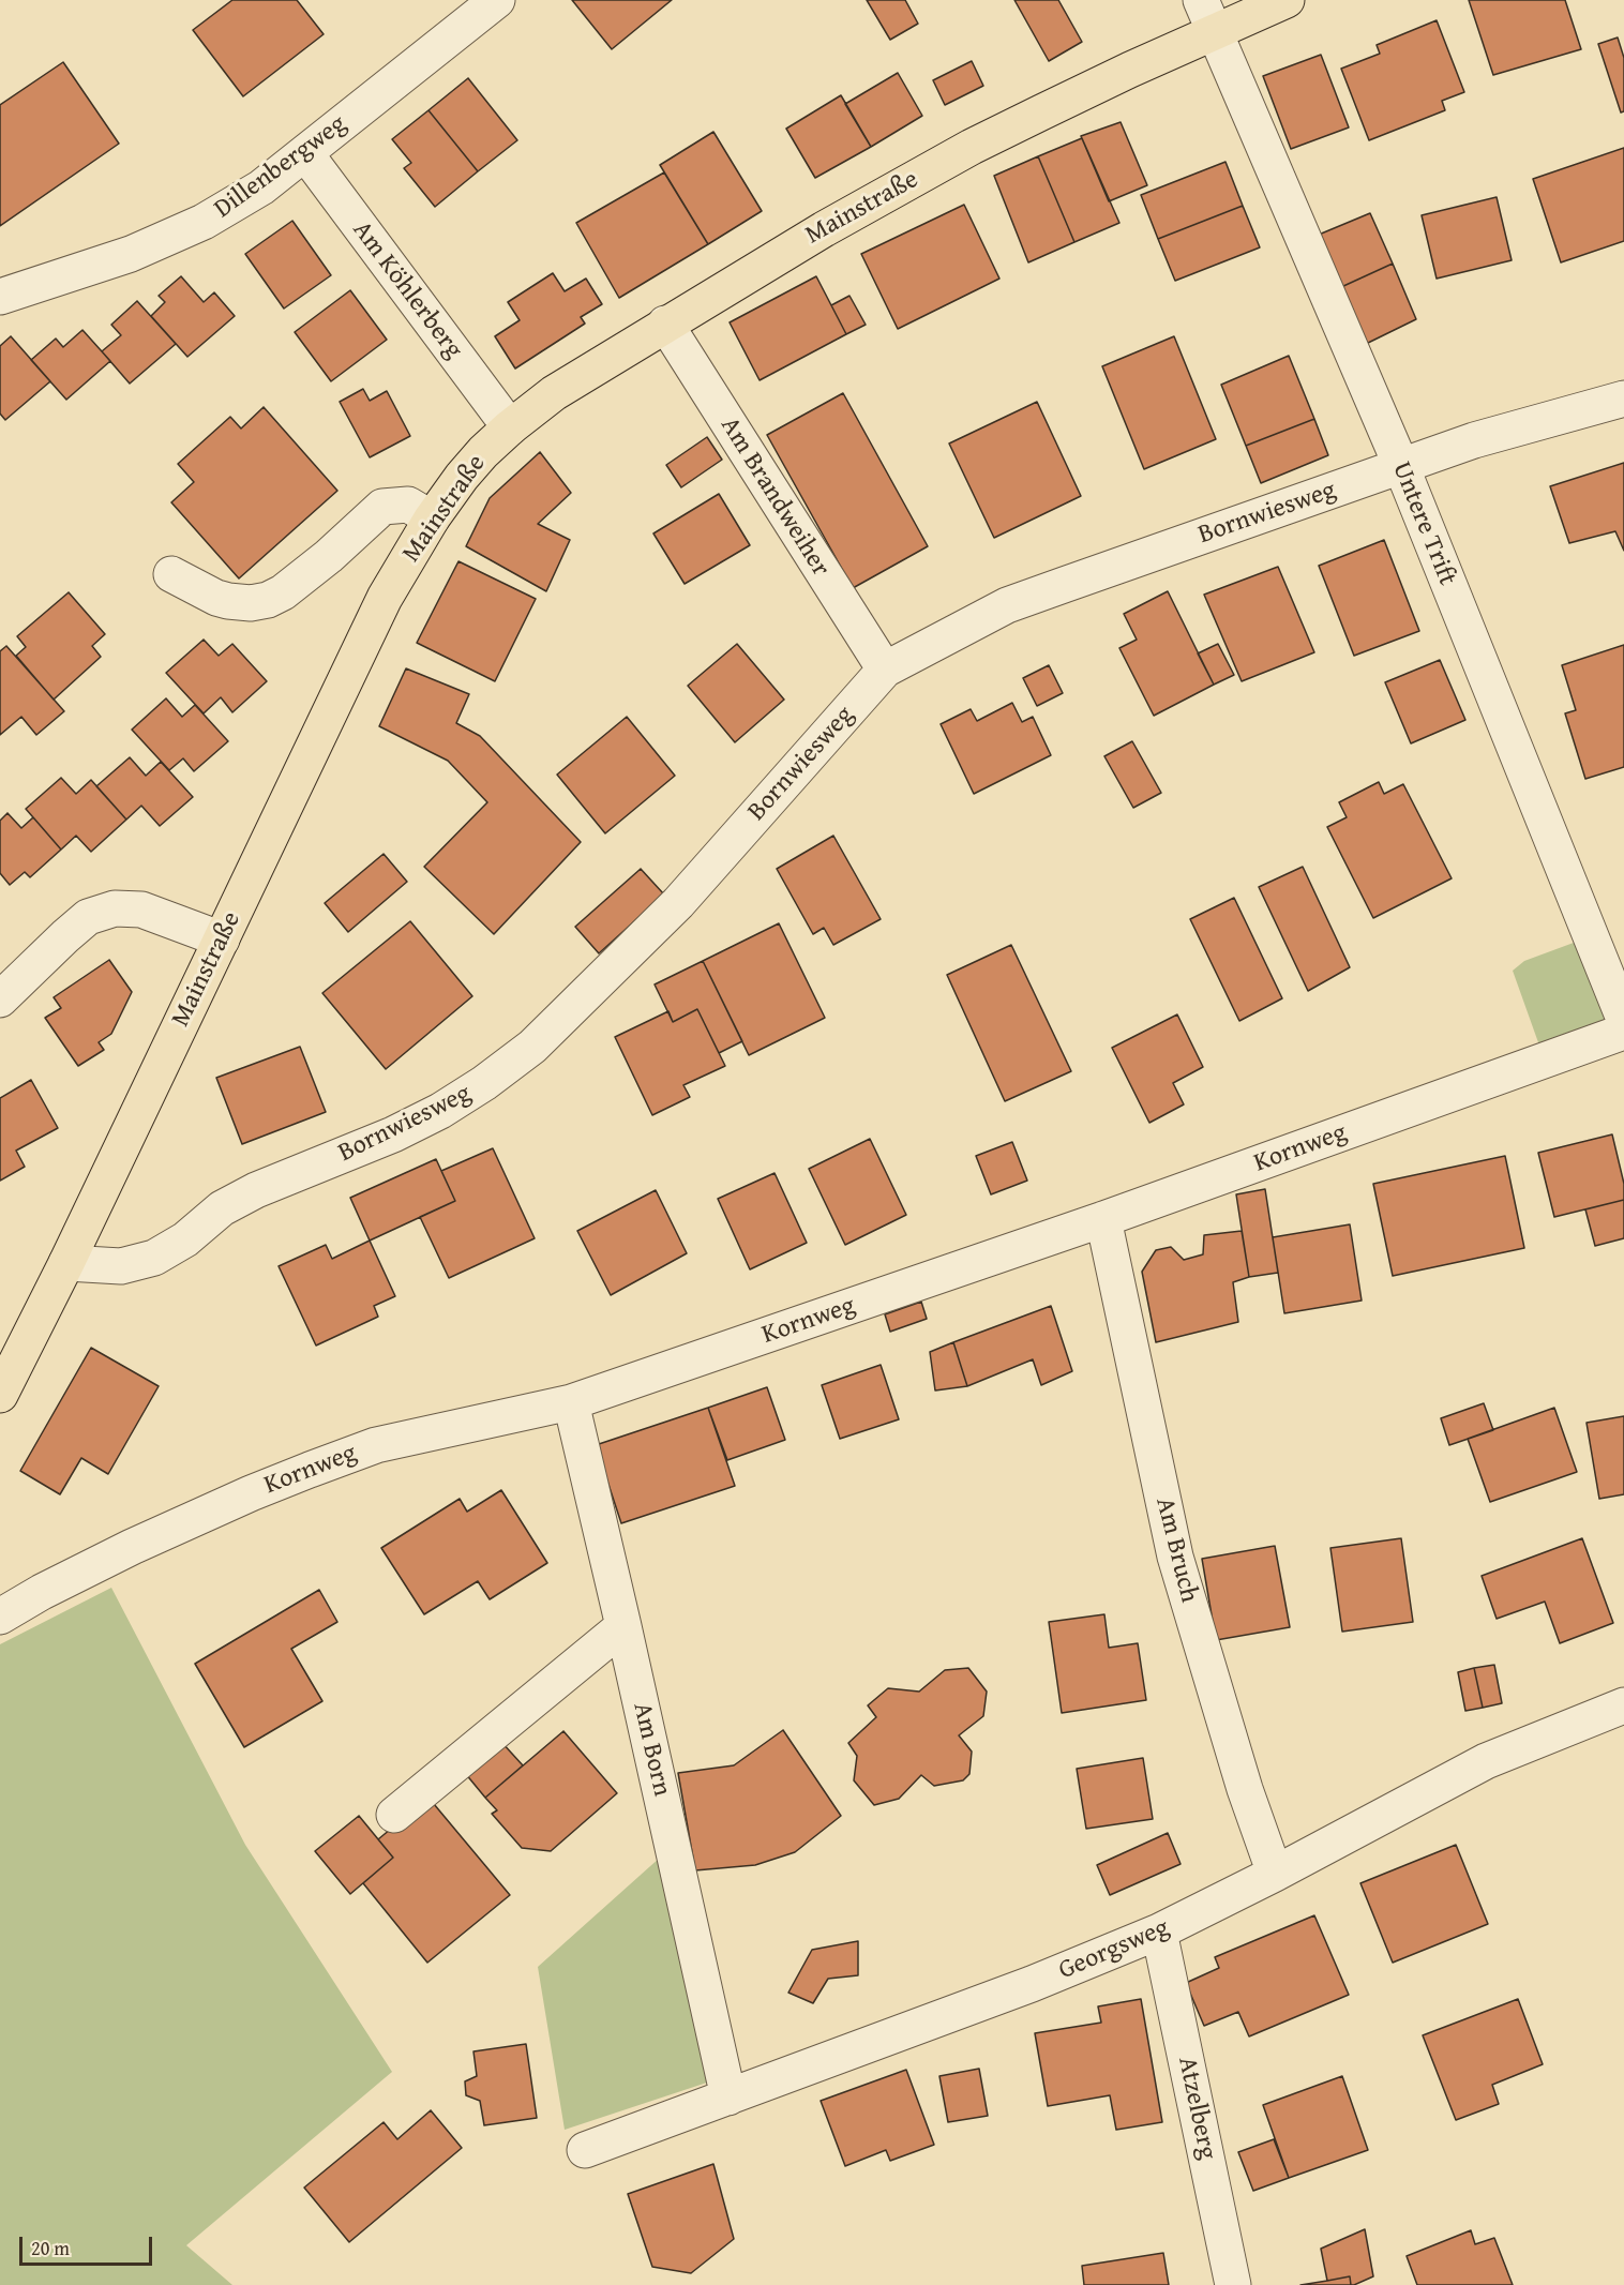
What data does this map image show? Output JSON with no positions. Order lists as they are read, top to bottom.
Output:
{
  "streets": {
    "main road": ["Mainstraße"],
    "street": [
      "Dillenbergweg",
      "Am Köhlerberg",
      "Am Brandweiher",
      "Bornwiesweg",
      "Untere Trift",
      "Kornweg",
      "Am Bruch",
      "Am Born",
      "Georgsweg",
      "Atzelberg"
    ]
  },
  "crossings": [
    ["Dillenbergweg", "Am Köhlerberg"],
    ["Mainstraße", "Am Köhlerberg"],
    ["Mainstraße", "Am Brandweiher"],
    ["Mainstraße", "Bornwiesweg"],
    ["Mainstraße", "Untere Trift"],
    ["Am Brandweiher", "Bornwiesweg"],
    ["Bornwiesweg", "Untere Trift"],
    ["Kornweg", "Am Bruch"],
    ["Kornweg", "Am Born"],
    ["Am Bruch", "Georgsweg"],
    ["Am Born", "Georgsweg"],
    ["Georgsweg", "Atzelberg"]
  ],
  "scale_bar": "20 m"
}
